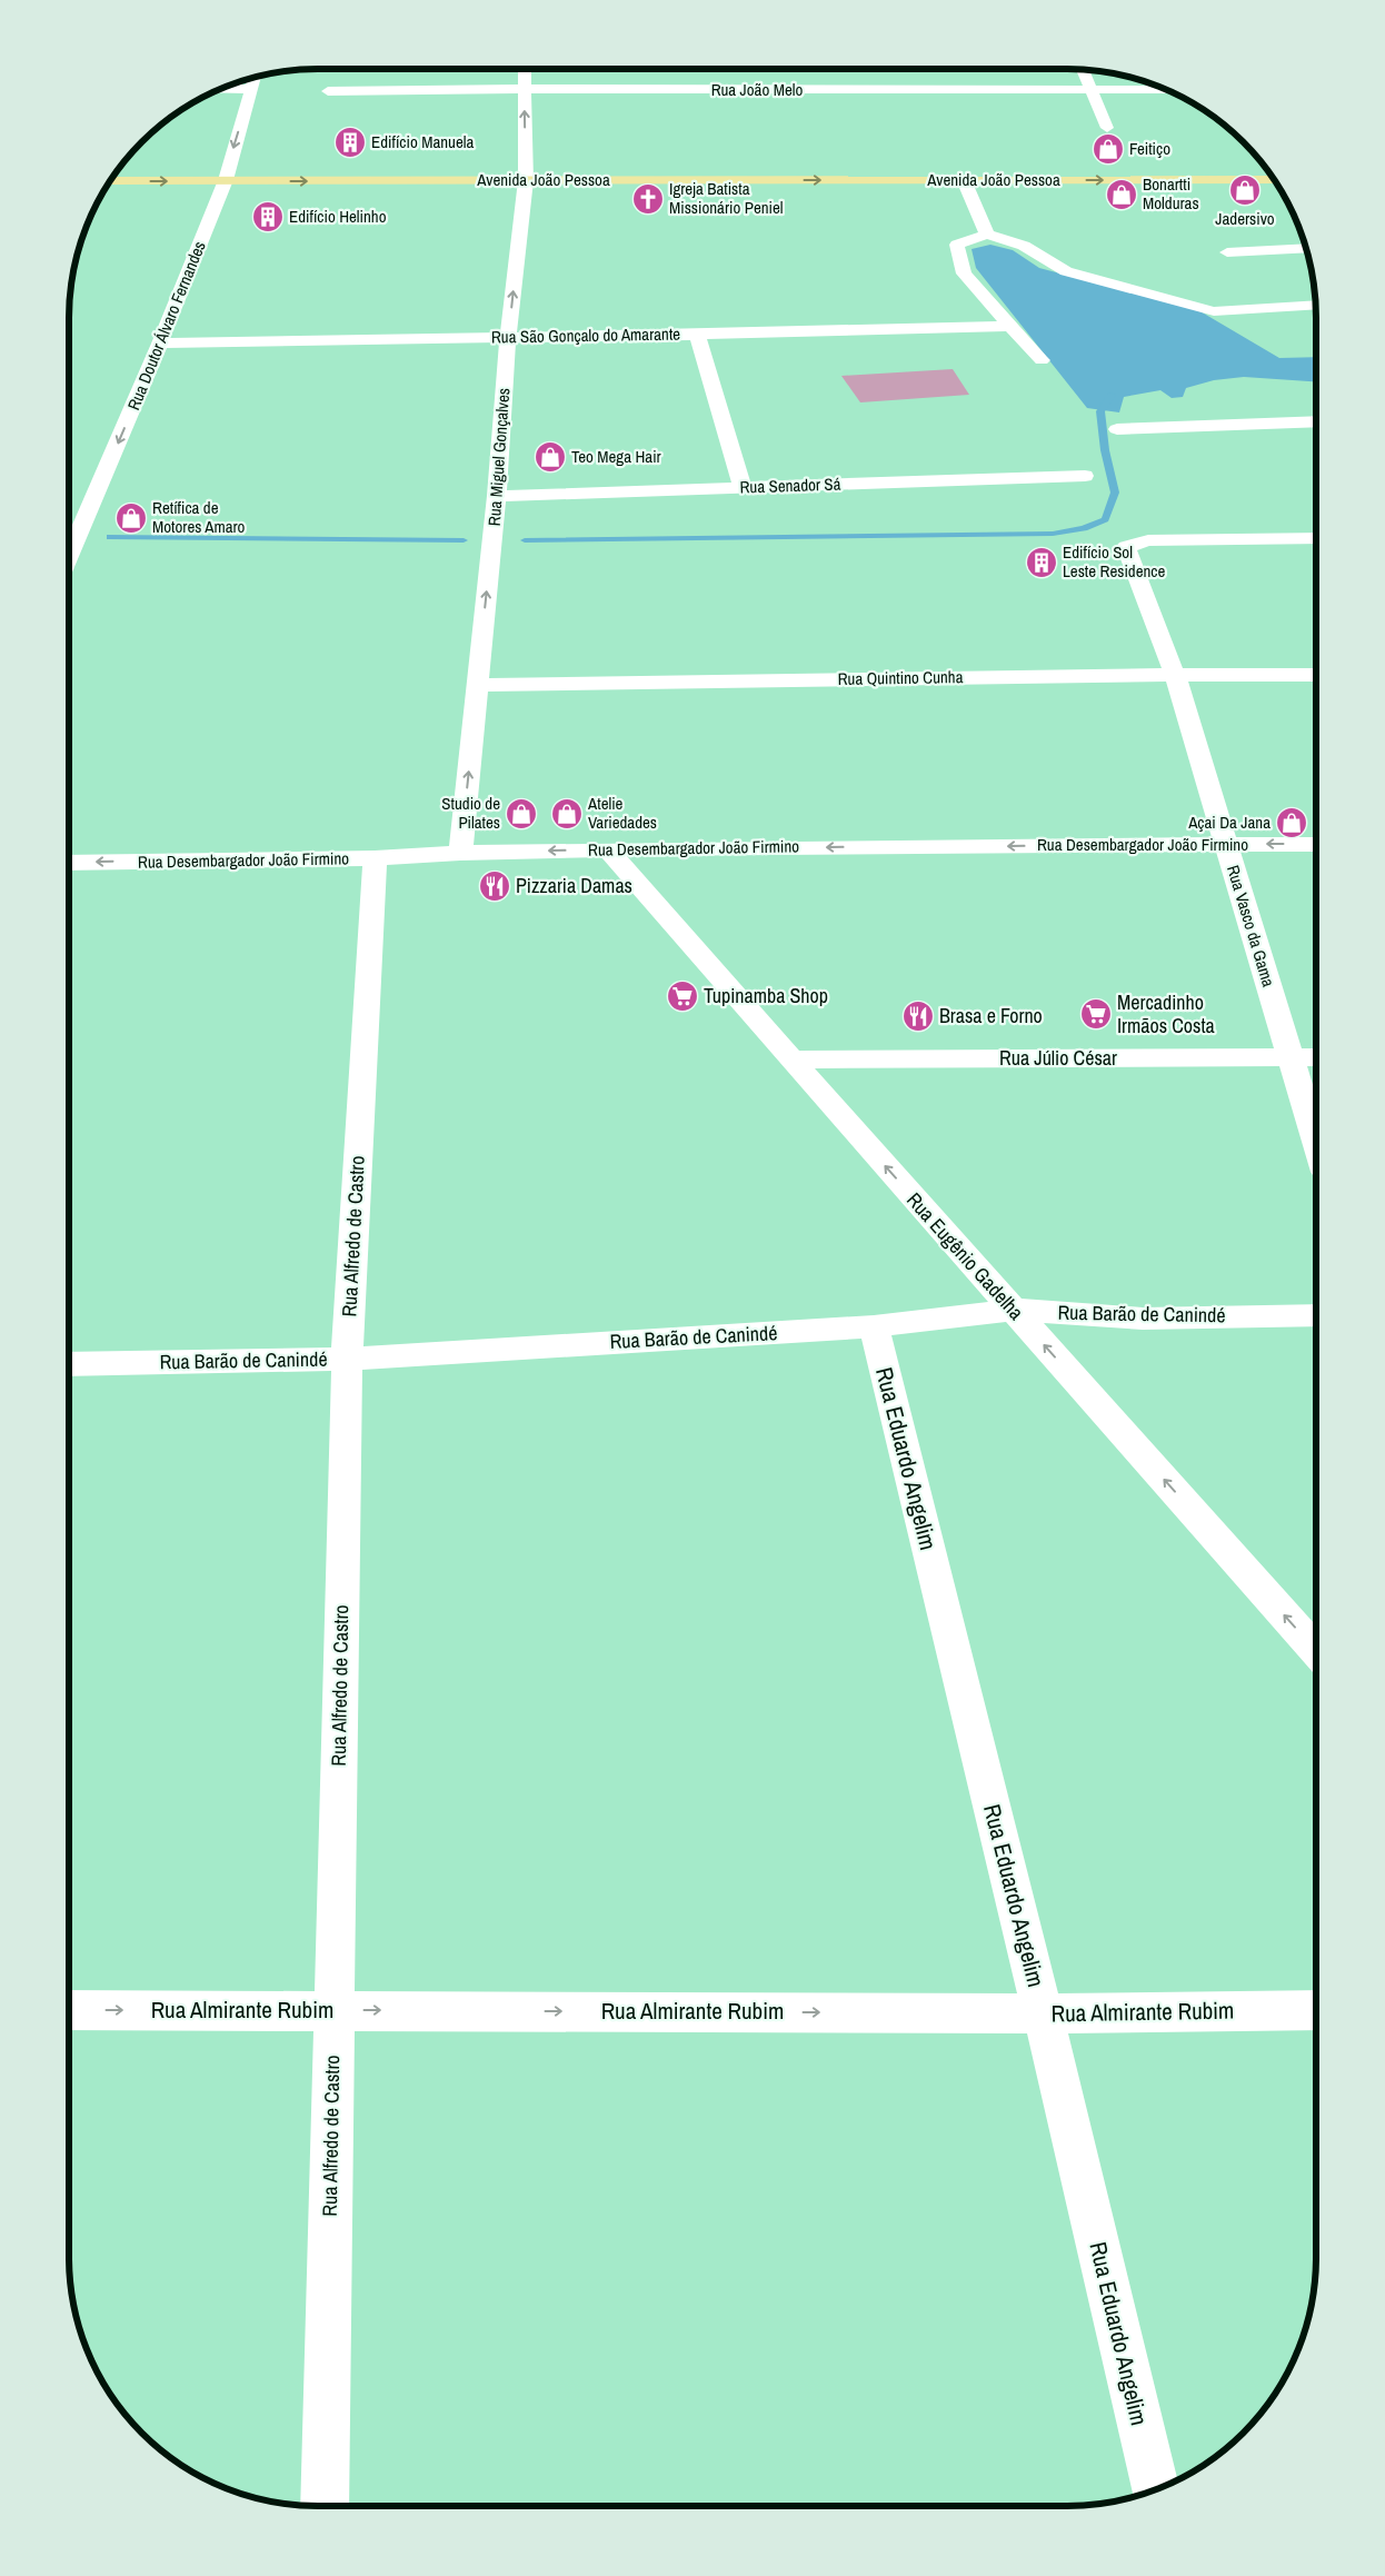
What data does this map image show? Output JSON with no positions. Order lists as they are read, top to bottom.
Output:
{
  "streets": {
    "main road": ["Avenida João Pessoa"],
    "street": [
      "Rua João Melo",
      "Rua Doutor Álvaro Fernandes",
      "Rua São Gonçalo do Amarante",
      "Rua Miguel Gonçalves",
      "Rua Senador Sá",
      "Rua Quintino Cunha",
      "Rua Desembargador João Firmino",
      "Rua Vasco da Gama",
      "Rua Júlio César",
      "Rua Alfredo de Castro",
      "Rua Eugênio Gadelha",
      "Rua Barão de Canindé",
      "Rua Eduardo Angelim",
      "Rua Almirante Rubim"
    ]
  },
  "crossings": [
    ["Rua João Melo", "Rua Miguel Gonçalves"],
    ["Avenida João Pessoa", "Rua Doutor Álvaro Fernandes"],
    ["Avenida João Pessoa", "Rua Miguel Gonçalves"],
    ["Rua Doutor Álvaro Fernandes", "Rua São Gonçalo do Amarante"],
    ["Rua São Gonçalo do Amarante", "Rua Miguel Gonçalves"],
    ["Rua Miguel Gonçalves", "Rua Senador Sá"],
    ["Rua Miguel Gonçalves", "Rua Quintino Cunha"],
    ["Rua Miguel Gonçalves", "Rua Desembargador João Firmino"],
    ["Rua Quintino Cunha", "Rua Vasco da Gama"],
    ["Rua Desembargador João Firmino", "Rua Vasco da Gama"],
    ["Rua Desembargador João Firmino", "Rua Alfredo de Castro"],
    ["Rua Desembargador João Firmino", "Rua Eugênio Gadelha"],
    ["Rua Vasco da Gama", "Rua Júlio César"],
    ["Rua Júlio César", "Rua Eugênio Gadelha"],
    ["Rua Alfredo de Castro", "Rua Barão de Canindé"],
    ["Rua Alfredo de Castro", "Rua Almirante Rubim"],
    ["Rua Eugênio Gadelha", "Rua Barão de Canindé"],
    ["Rua Barão de Canindé", "Rua Eduardo Angelim"],
    ["Rua Eduardo Angelim", "Rua Almirante Rubim"]
  ],
  "one_way": [
    "Avenida João Pessoa",
    "Rua Doutor Álvaro Fernandes",
    "Rua Miguel Gonçalves",
    "Rua Desembargador João Firmino",
    "Rua Eugênio Gadelha",
    "Rua Almirante Rubim"
  ],
  "places": {
    "building": ["Edifício Manuela", "Edifício Helinho", "Edifício Sol Leste Residence"],
    "shop": [
      "Feitiço",
      "Jadersivo",
      "Bonartti Molduras",
      "Teo Mega Hair",
      "Retífica de Motores Amaro",
      "Studio de Pilates",
      "Atelie Variedades",
      "Açai Da Jana"
    ],
    "church": ["Igreja Batista Missionário Peniel"],
    "restaurant": ["Pizzaria Damas", "Brasa e Forno"],
    "supermarket": ["Tupinamba Shop", "Mercadinho Irmãos Costa"]
  }
}
